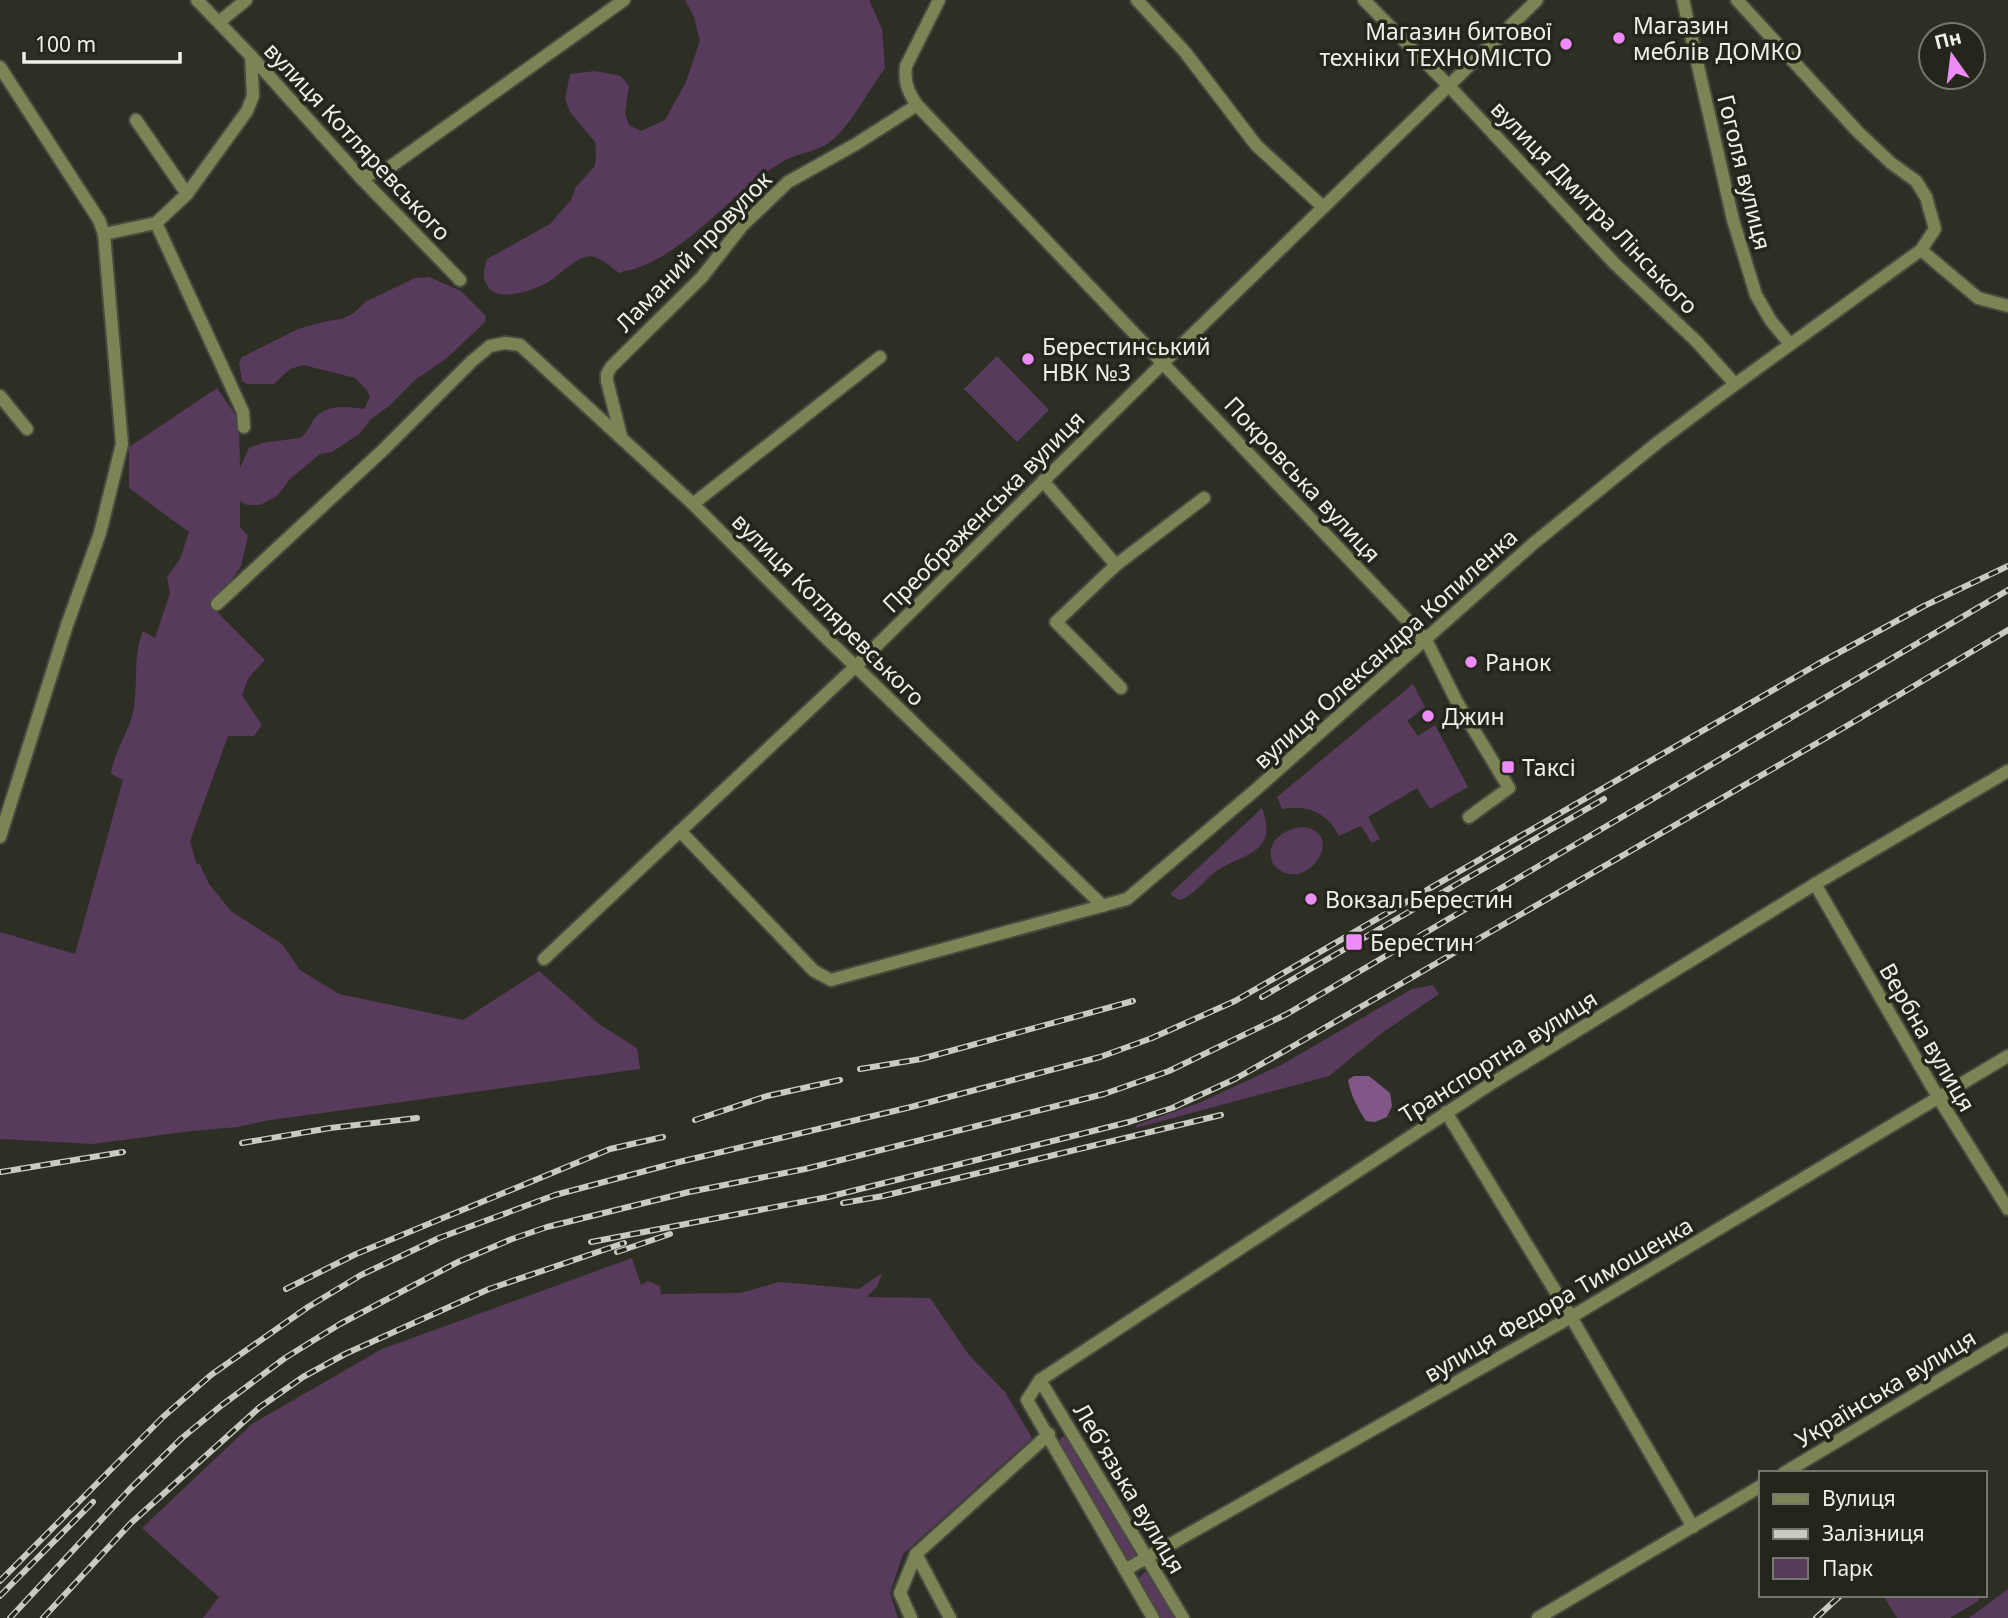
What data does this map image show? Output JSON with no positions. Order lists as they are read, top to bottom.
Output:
{
  "streets": {
    "street": [
      "вулиця Котляревського",
      "Гоголя вулиця",
      "вулиця Дмитра Лінського",
      "Ламаний провулок",
      "Покровська вулиця",
      "Преображенська вулиця",
      "вулиця Олександра Копиленка",
      "Вербна вулиця",
      "Транспортна вулиця",
      "вулиця Федора Тимошенка",
      "Українська вулиця",
      "Леб'язька вулиця"
    ]
  },
  "crossings": [
    ["вулиця Котляревського", "Ламаний провулок"],
    ["вулиця Котляревського", "Преображенська вулиця"],
    ["вулиця Котляревського", "вулиця Олександра Копиленка"],
    ["Гоголя вулиця", "вулиця Олександра Копиленка"],
    ["вулиця Дмитра Лінського", "Преображенська вулиця"],
    ["вулиця Дмитра Лінського", "вулиця Олександра Копиленка"],
    ["Ламаний провулок", "Покровська вулиця"],
    ["Покровська вулиця", "Преображенська вулиця"],
    ["Покровська вулиця", "вулиця Олександра Копиленка"],
    ["Преображенська вулиця", "вулиця Олександра Копиленка"],
    ["Вербна вулиця", "Транспортна вулиця"],
    ["Вербна вулиця", "вулиця Федора Тимошенка"],
    ["Транспортна вулиця", "Леб'язька вулиця"],
    ["вулиця Федора Тимошенка", "Леб'язька вулиця"]
  ],
  "places": {
    "other": [
      "Магазин меблів ДОМКО",
      "Магазин битової техніки ТЕХНОМІСТО",
      "Берестинський НВК №3",
      "Ранок",
      "Джин",
      "Вокзал Берестин"
    ],
    "transit": ["Таксі", "Берестин"]
  },
  "legend": ["Вулиця", "Залізниця", "Парк"],
  "scale_bar": "100 m",
  "north": "top"
}
